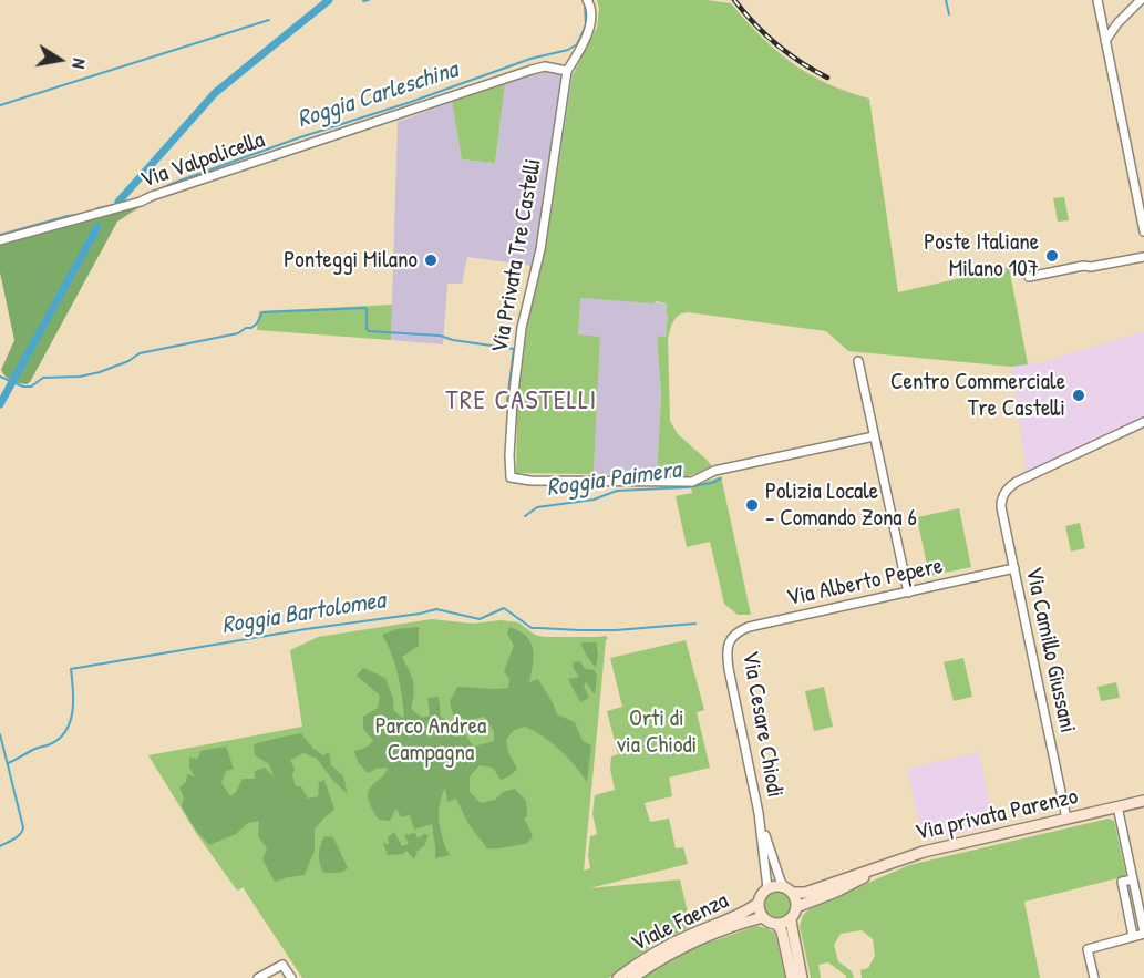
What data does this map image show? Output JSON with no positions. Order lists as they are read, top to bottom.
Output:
{
  "streets": {
    "street": [
      "Via Valpolicella",
      "Via Privata Tre Castelli",
      "Via Alberto Pepere",
      "Via Camillo Giussani",
      "Via Cesare Chiodi",
      "Via privata Parenzo",
      "Viale Faenza"
    ]
  },
  "crossings": [
    ["Via Valpolicella", "Via Privata Tre Castelli"],
    ["Via Alberto Pepere", "Via Camillo Giussani"],
    ["Via Alberto Pepere", "Via Cesare Chiodi"],
    ["Via Camillo Giussani", "Via privata Parenzo"],
    ["Via Cesare Chiodi", "Via privata Parenzo"],
    ["Via Cesare Chiodi", "Viale Faenza"],
    ["Via privata Parenzo", "Viale Faenza"]
  ],
  "districts": ["TRE CASTELLI"],
  "water": ["Roggia Carleschina", "Roggia Paimera", "Roggia Bartolomea"],
  "parks": ["Orti di via Chiodi", "Parco Andrea Campagna"],
  "places": [
    "Poste Italiane Milano 107",
    "Ponteggi Milano",
    "Centro Commerciale Tre Castelli",
    "Polizia Locale - Comando Zona 6"
  ],
  "north": "right"
}
